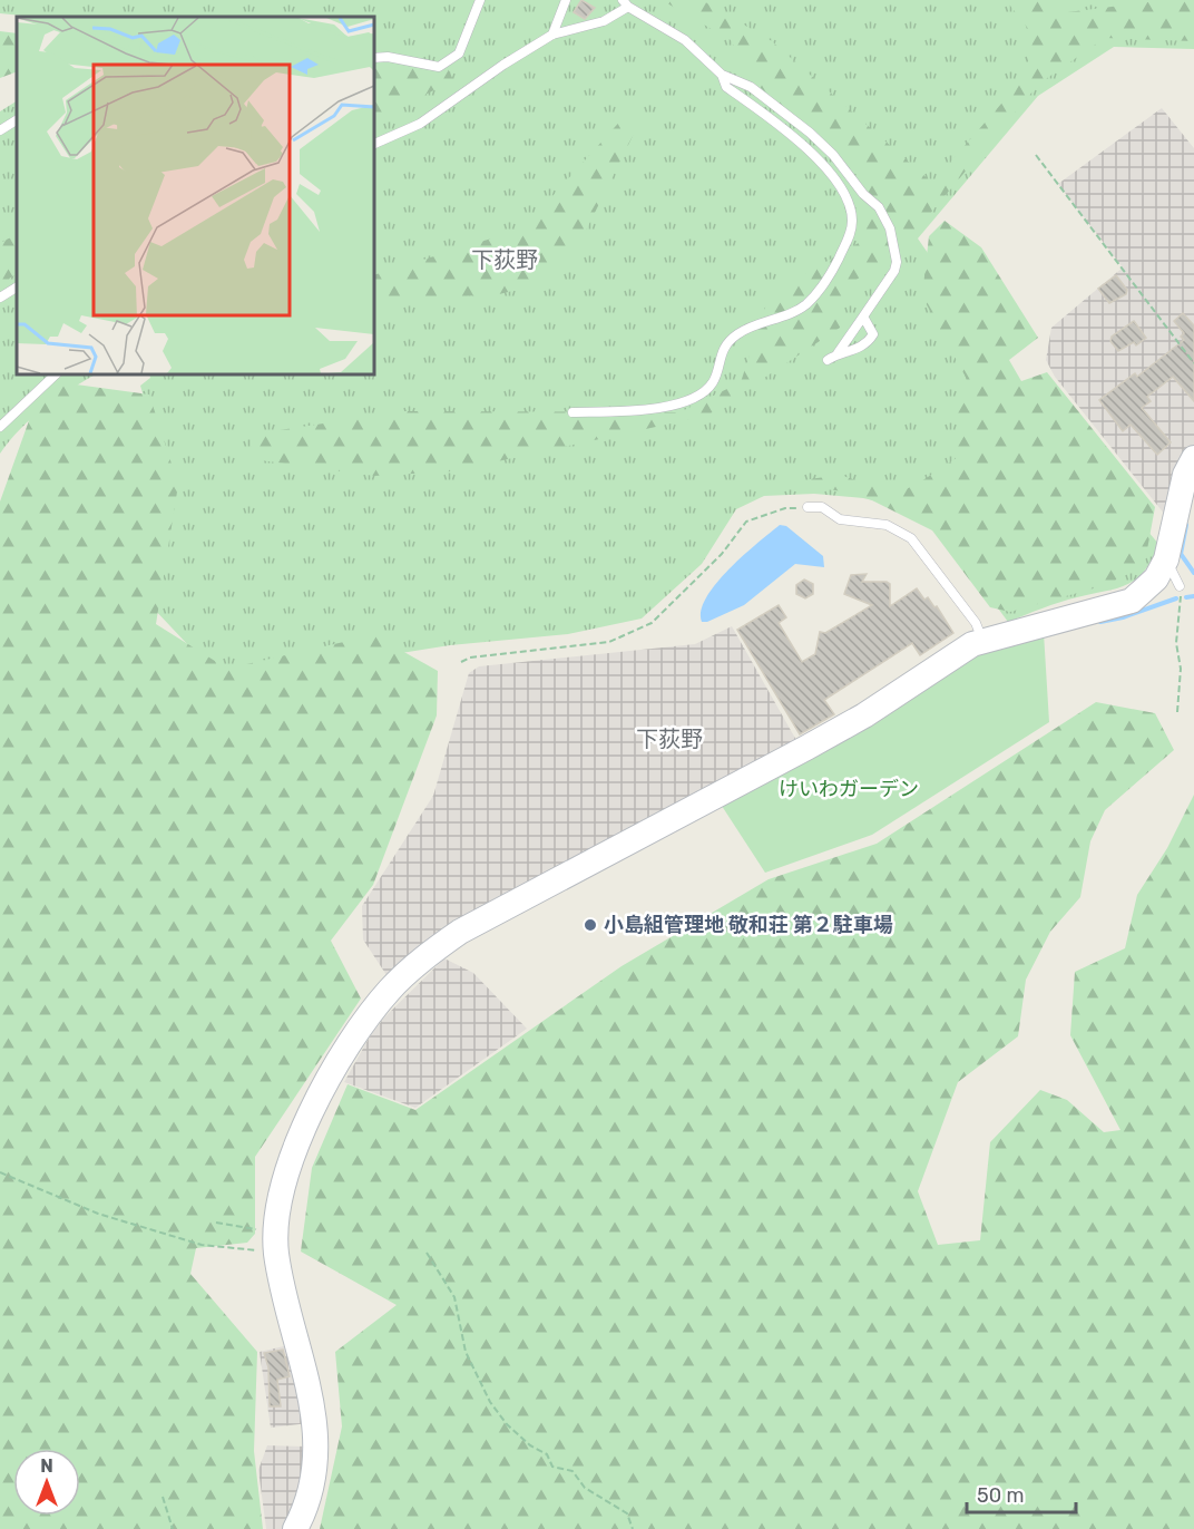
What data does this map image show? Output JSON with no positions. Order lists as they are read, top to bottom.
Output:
{
  "districts": ["下荻野", "下荻野"],
  "parks": ["けいわガーデン"],
  "places": ["小島組管理地 敬和荘 第２駐車場"],
  "scale_bar": "50 m",
  "north": "top"
}
